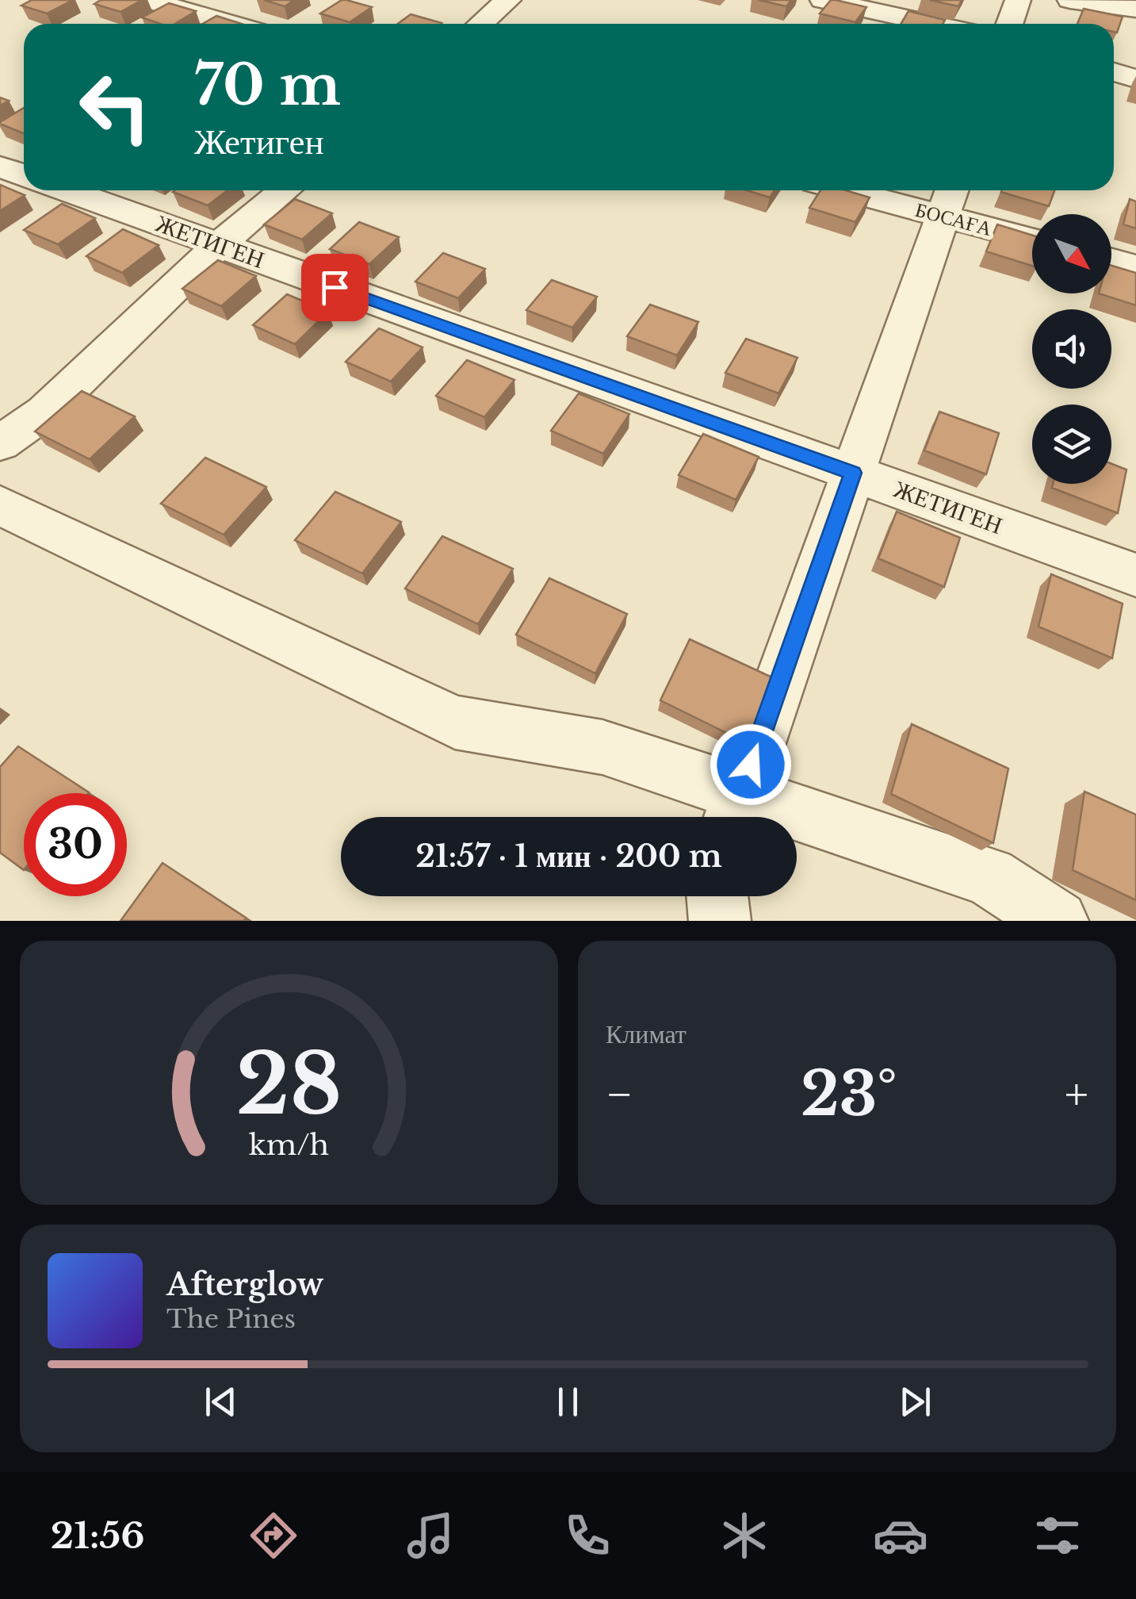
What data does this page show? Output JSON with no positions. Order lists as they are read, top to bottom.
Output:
{
  "streets": {
    "street": ["БОСАҒА", "ЖЕТИГЕН"]
  },
  "north": "bottom right",
  "page": {
    "turn": ["70 m", "Жетиген"],
    "limit": "30",
    "trip": "21:57 · 1 мин · 200 m",
    "tile": "Климат",
    "heat": ["−", "23°", "+"],
    "song": ["Afterglow", "The Pines"],
    "tabs": "21:56",
    "gauge": ["28", "km/h"]
  }
}
